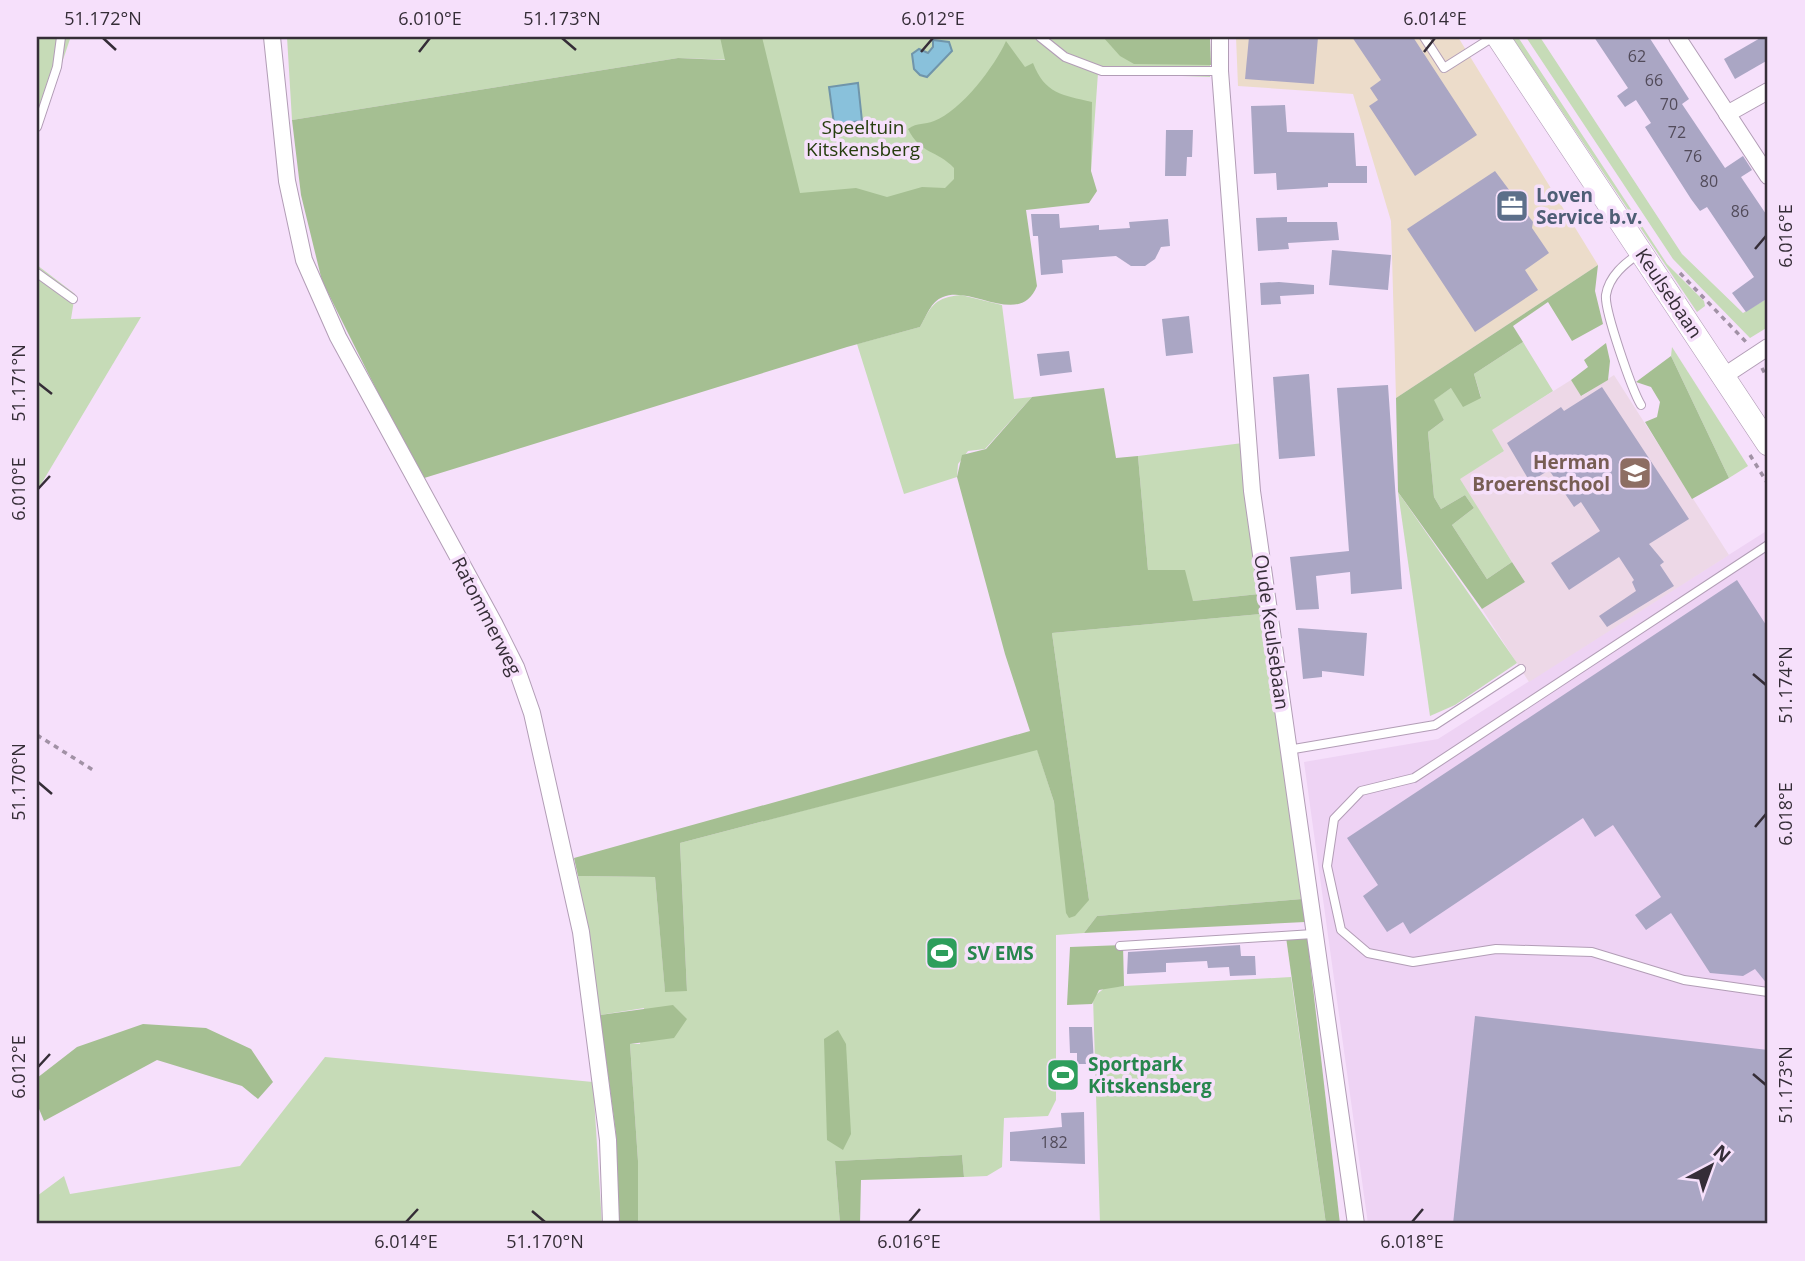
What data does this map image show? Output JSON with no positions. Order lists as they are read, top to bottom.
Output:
{
  "streets": {
    "street": ["Keulsebaan", "Ratommerweg", "Oude Keulsebaan"]
  },
  "parks": ["Speeltuin Kitskensberg"],
  "places": {
    "office": ["Loven Service b.v."],
    "school or university": ["Herman Broerenschool"],
    "sports": ["SV EMS", "Sportpark Kitskensberg"]
  },
  "house_numbers": [
    "62",
    "66",
    "70",
    "72",
    "76",
    "80",
    "86",
    "182"
  ],
  "north": "top right",
  "coordinates": [
    "51.172°N",
    "6.010°E",
    "51.173°N",
    "6.012°E",
    "6.014°E",
    "6.016°E",
    "51.171°N",
    "51.174°N",
    "51.170°N",
    "6.018°E"
  ]
}
